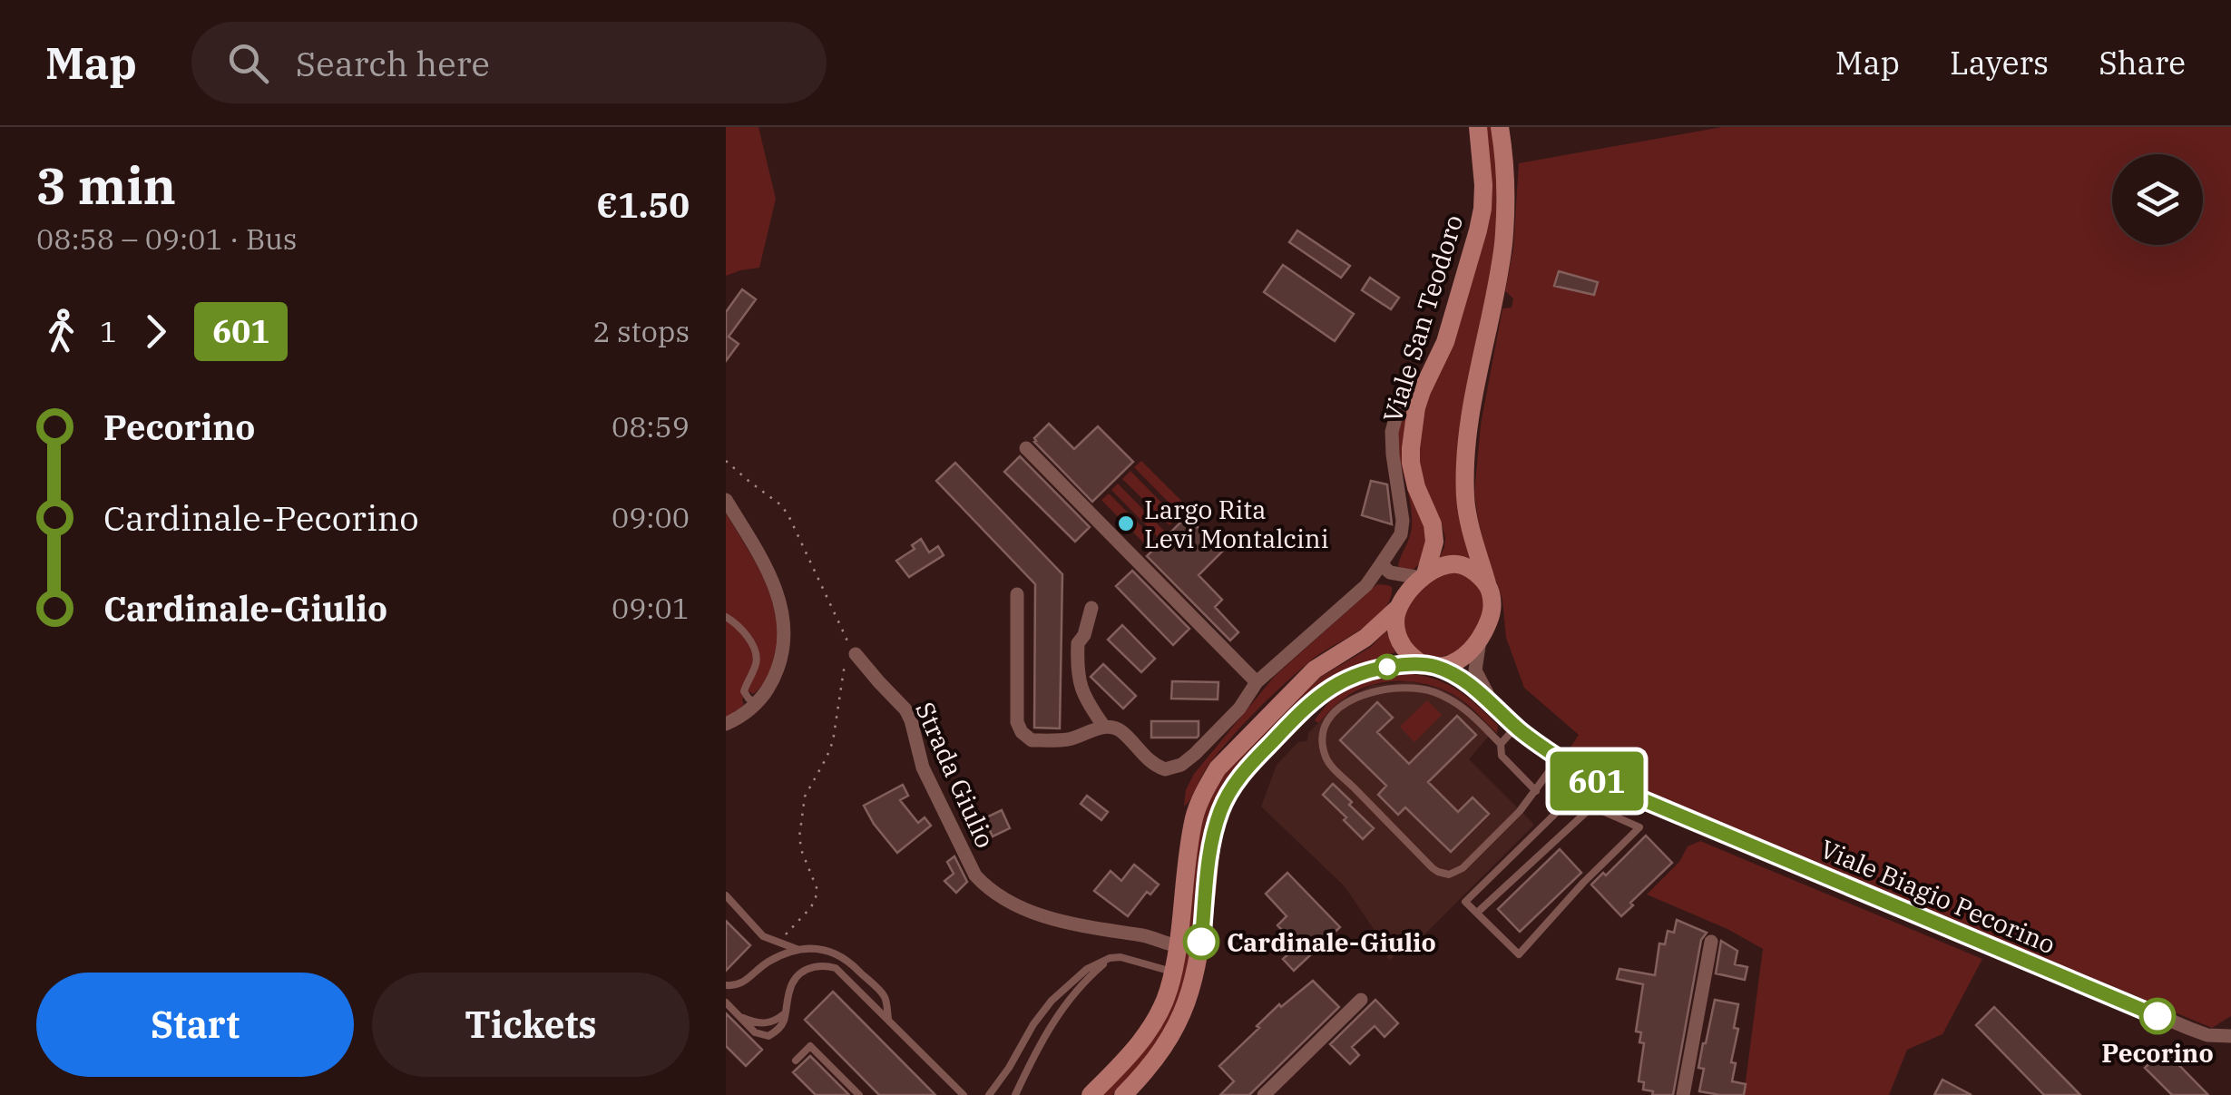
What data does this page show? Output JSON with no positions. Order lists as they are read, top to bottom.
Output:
{
  "streets": {
    "main road": ["Viale San Teodoro"],
    "street": ["Strada Giulio", "Viale Biagio Pecorino"]
  },
  "places": ["Largo Rita Levi Montalcini", "Cardinale-Giulio", "Pecorino"],
  "lines": ["bus line 601"],
  "page": {
    "header": "Map",
    "search": "Search here",
    "nav": ["Map", "Layers", "Share"],
    "heading": ["3 min", "08:58 – 09:01 · Bus", "€1.50"],
    "on_map": "601",
    "legs": ["1", "601", "2 stops"],
    "list": [
      {
        "name": "Pecorino",
        "value": "08:59"
      },
      {
        "name": "Cardinale-Pecorino",
        "value": "09:00"
      },
      {
        "name": "Cardinale-Giulio",
        "value": "09:01"
      }
    ],
    "buttons": ["Start", "Tickets"]
  }
}
